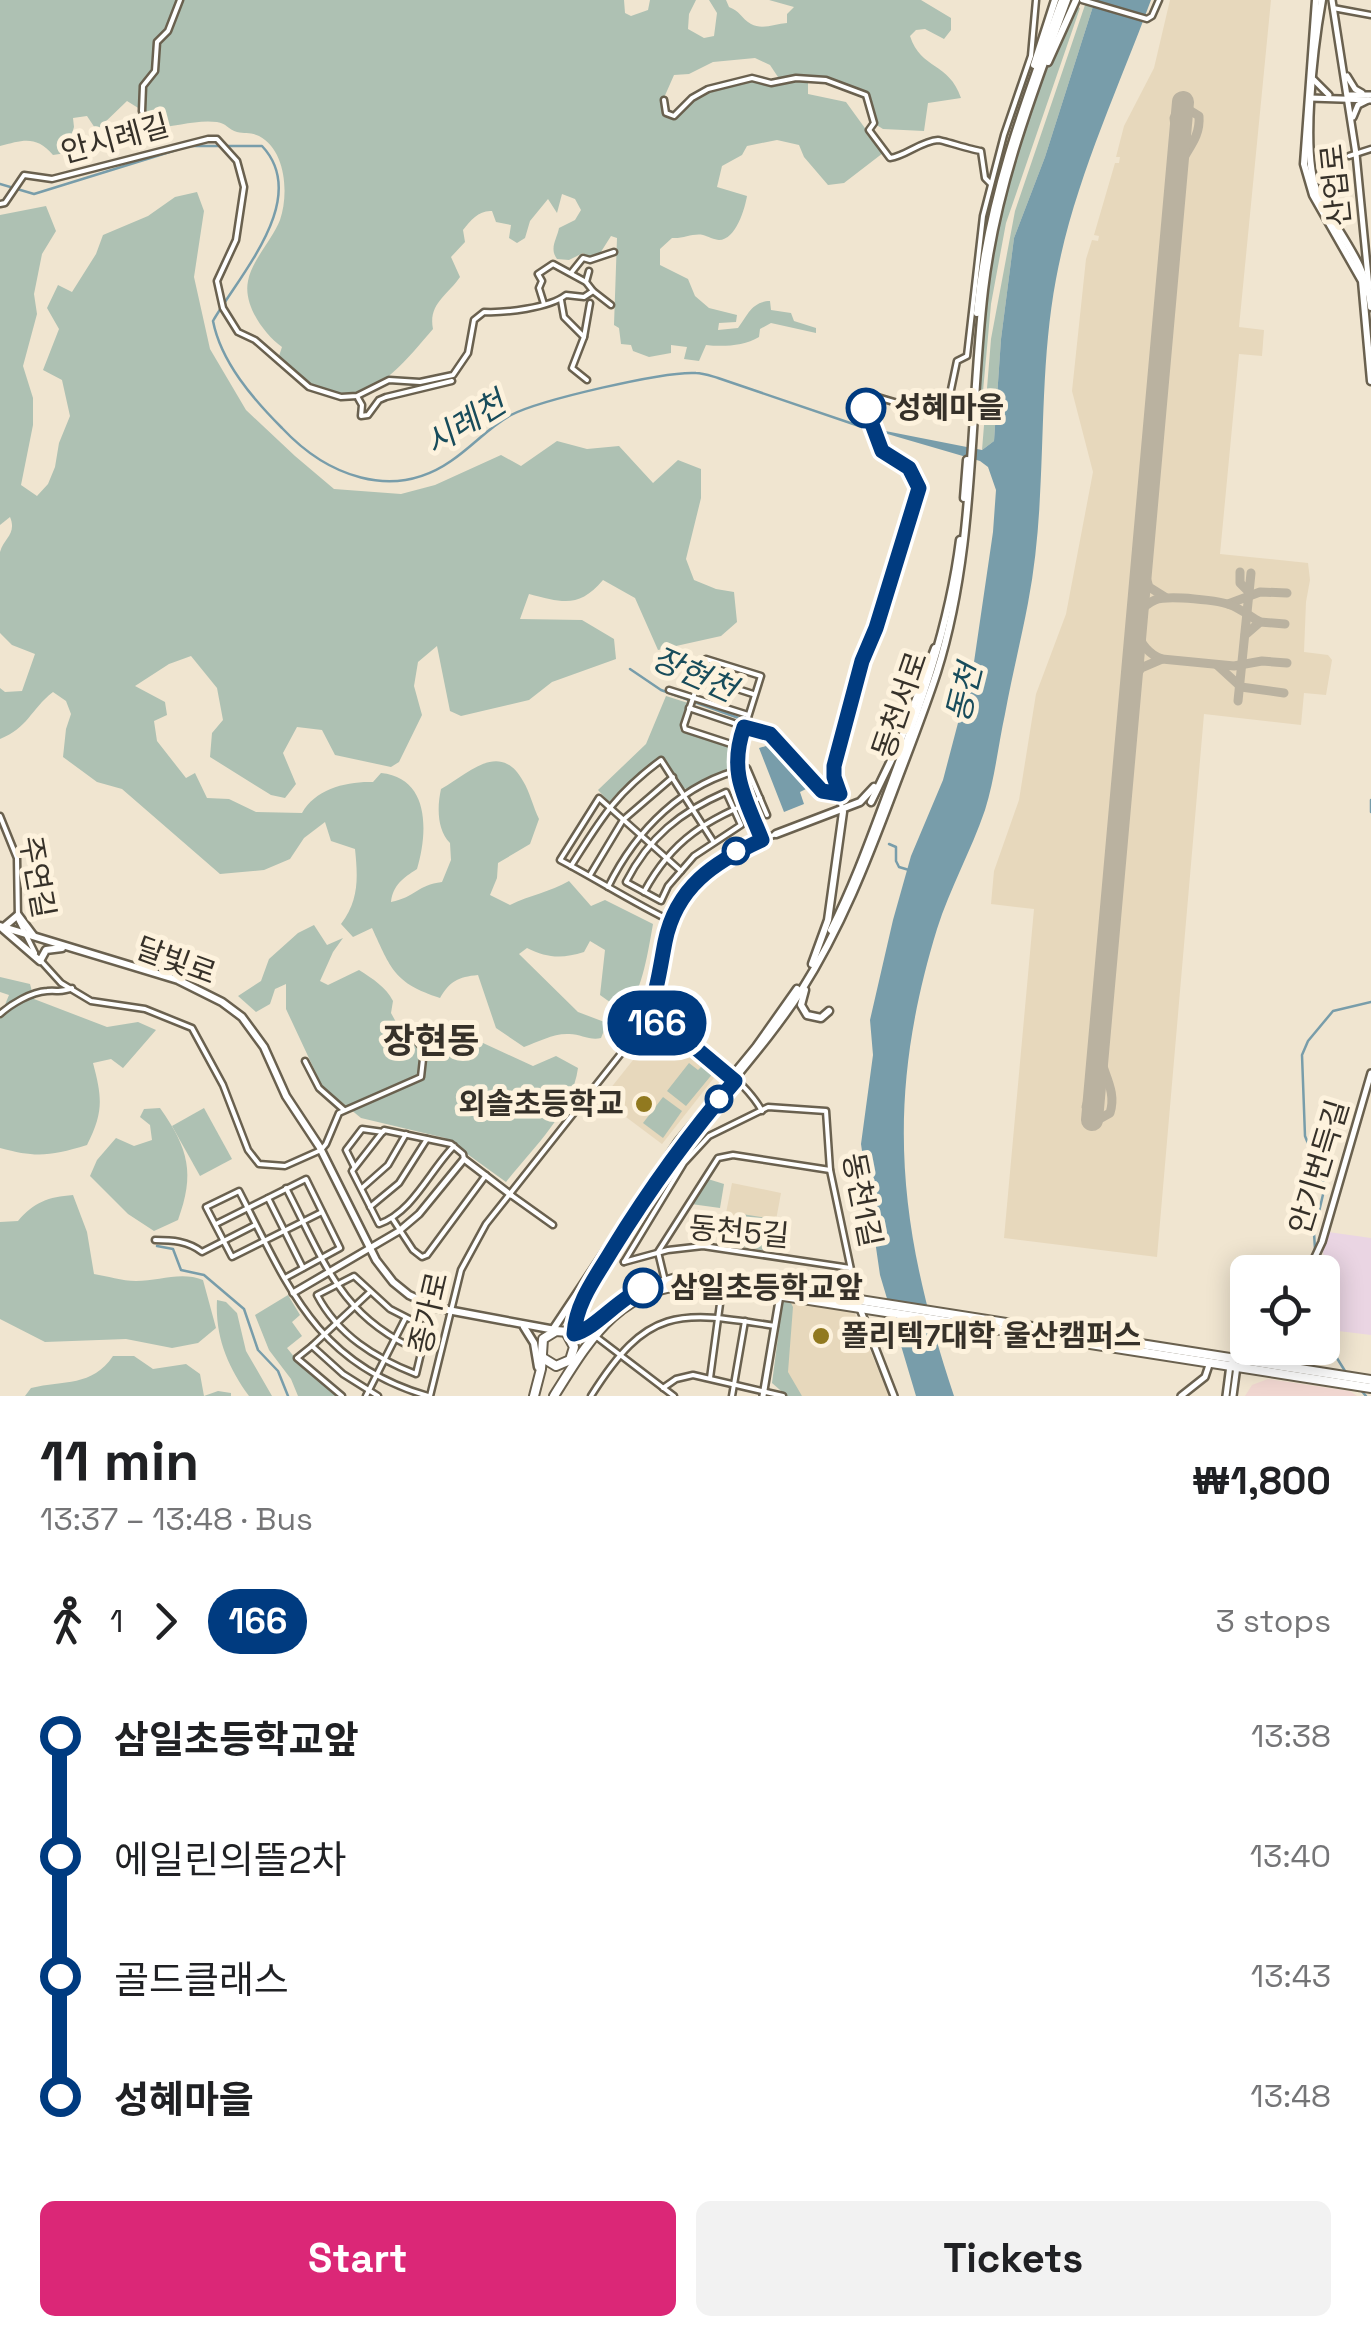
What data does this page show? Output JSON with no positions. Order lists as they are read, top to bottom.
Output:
{
  "streets": {
    "main road": ["산업로", "동천서로", "달빛로"],
    "street": [
      "안시례길",
      "주연길",
      "안기번득길",
      "동천1길",
      "동천5길",
      "종가로"
    ]
  },
  "crossings": [
    ["동천서로", "달빛로"],
    ["주연길", "달빛로"],
    ["달빛로", "종가로"],
    ["동천1길", "동천5길"]
  ],
  "districts": ["장현동"],
  "water": ["시례천", "장현천", "동천"],
  "places": [
    "성혜마을",
    "외솔초등학교",
    "삼일초등학교앞",
    "폴리텍7대학 울산캠퍼스"
  ],
  "lines": ["bus line 166"],
  "page": {
    "on_map": "166",
    "heading": ["11 min", "13:37 – 13:48 · Bus", "₩1,800"],
    "legs": ["1", "166", "3 stops"],
    "list": [
      {
        "name": "삼일초등학교앞",
        "value": "13:38"
      },
      {
        "name": "에일린의뜰2차",
        "value": "13:40"
      },
      {
        "name": "골드클래스",
        "value": "13:43"
      },
      {
        "name": "성혜마을",
        "value": "13:48"
      }
    ],
    "buttons": ["Start", "Tickets"]
  }
}
